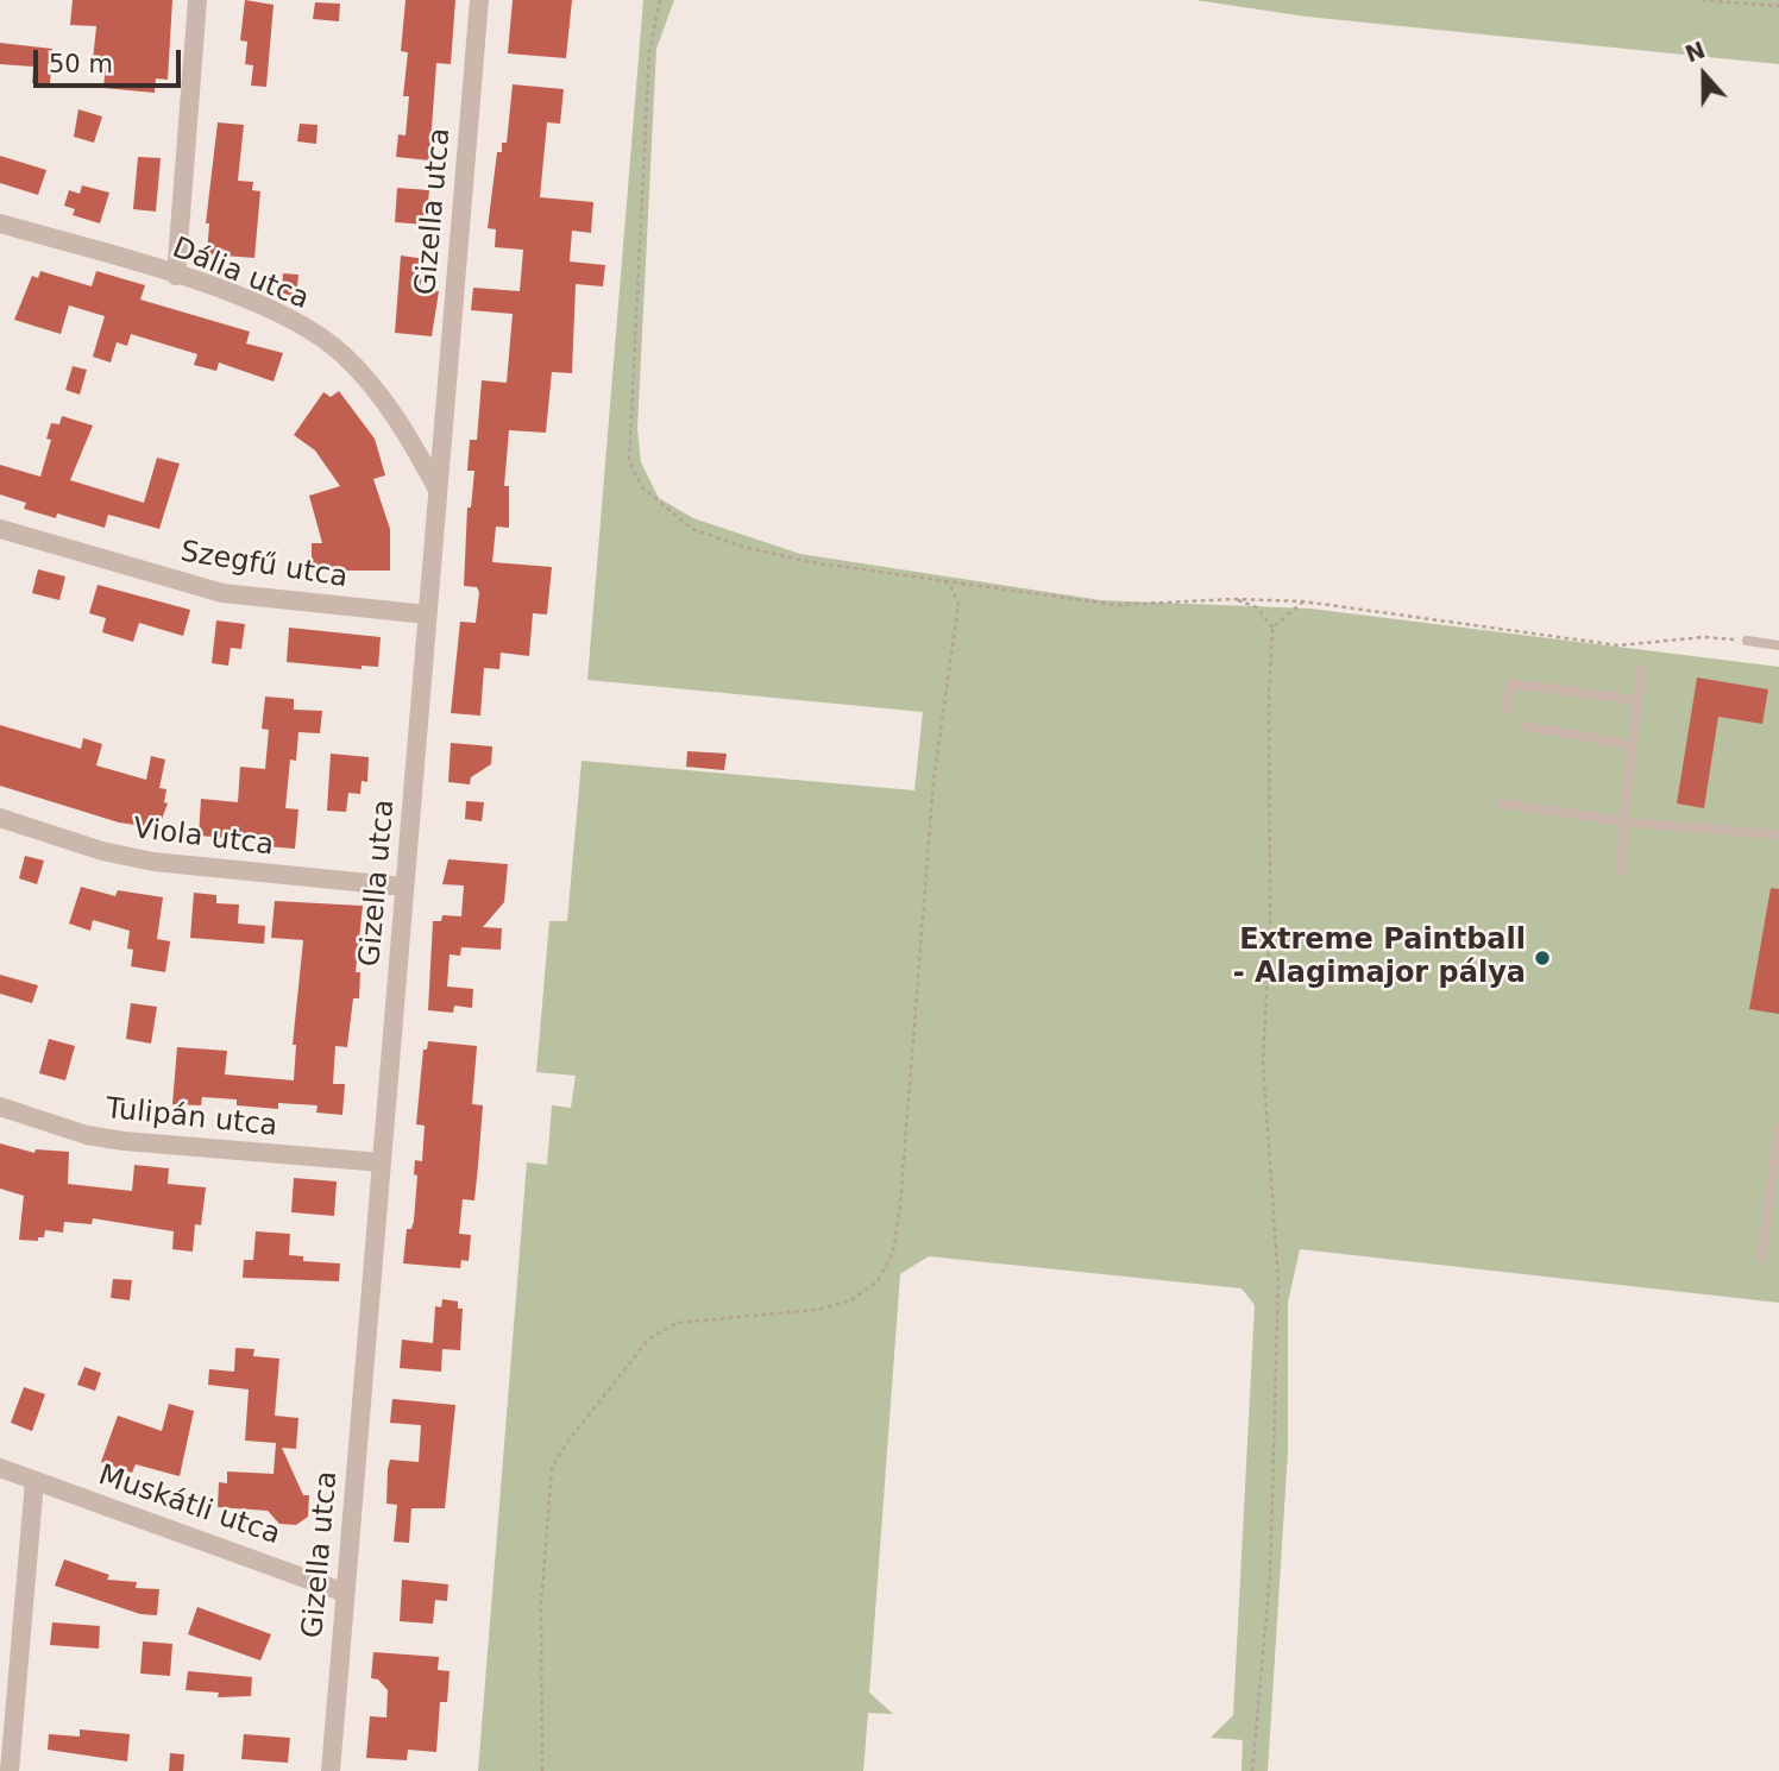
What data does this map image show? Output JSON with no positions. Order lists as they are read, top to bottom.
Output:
{
  "streets": {
    "street": [
      "Gizella utca",
      "Dália utca",
      "Szegfű utca",
      "Viola utca",
      "Tulipán utca",
      "Muskátli utca"
    ]
  },
  "crossings": [
    ["Gizella utca", "Dália utca"],
    ["Gizella utca", "Szegfű utca"],
    ["Gizella utca", "Viola utca"],
    ["Gizella utca", "Tulipán utca"],
    ["Gizella utca", "Muskátli utca"]
  ],
  "places": ["Extreme Paintball - Alagimajor pálya"],
  "scale_bar": "50 m",
  "north": "top"
}
